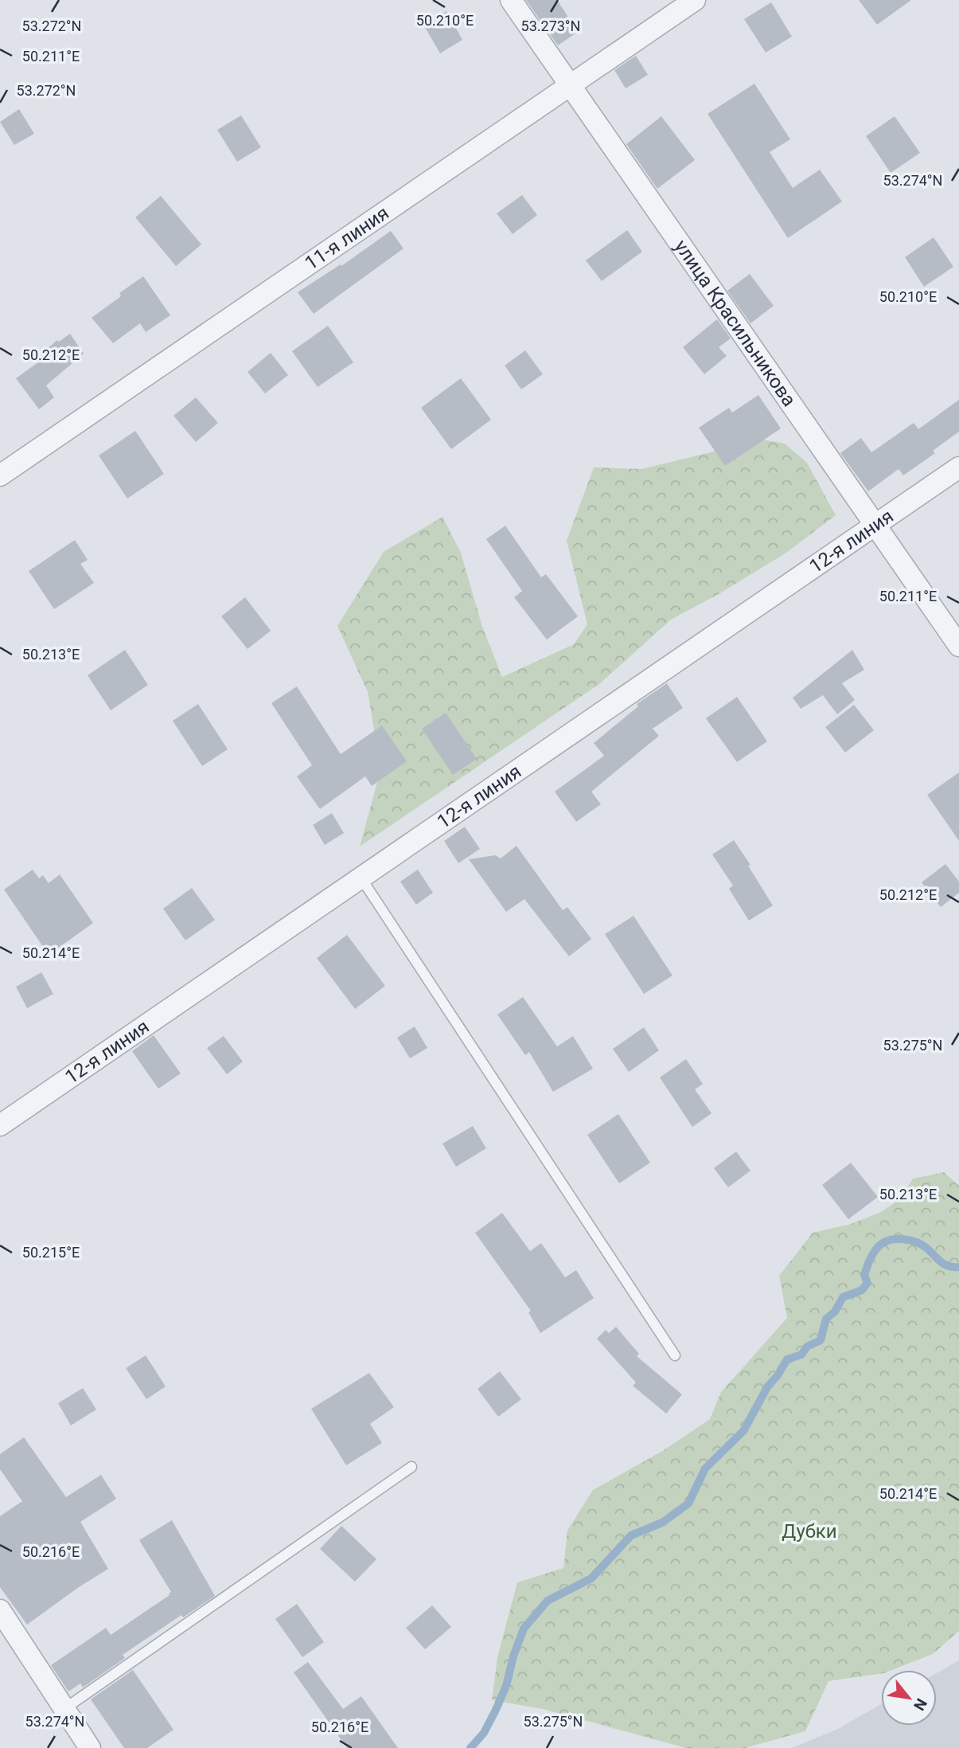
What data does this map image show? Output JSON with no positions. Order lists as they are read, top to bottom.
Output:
{
  "streets": {
    "street": ["11-я линия", "улица Красильникова", "12-я линия"]
  },
  "crossings": [
    ["11-я линия", "улица Красильникова"],
    ["улица Красильникова", "12-я линия"]
  ],
  "parks": ["Дубки"],
  "north": "bottom right",
  "coordinates": [
    "50.210°E",
    "53.272°N",
    "53.273°N",
    "50.211°E",
    "53.274°N",
    "50.212°E",
    "50.213°E",
    "50.214°E",
    "53.275°N",
    "50.215°E",
    "50.216°E"
  ]
}
